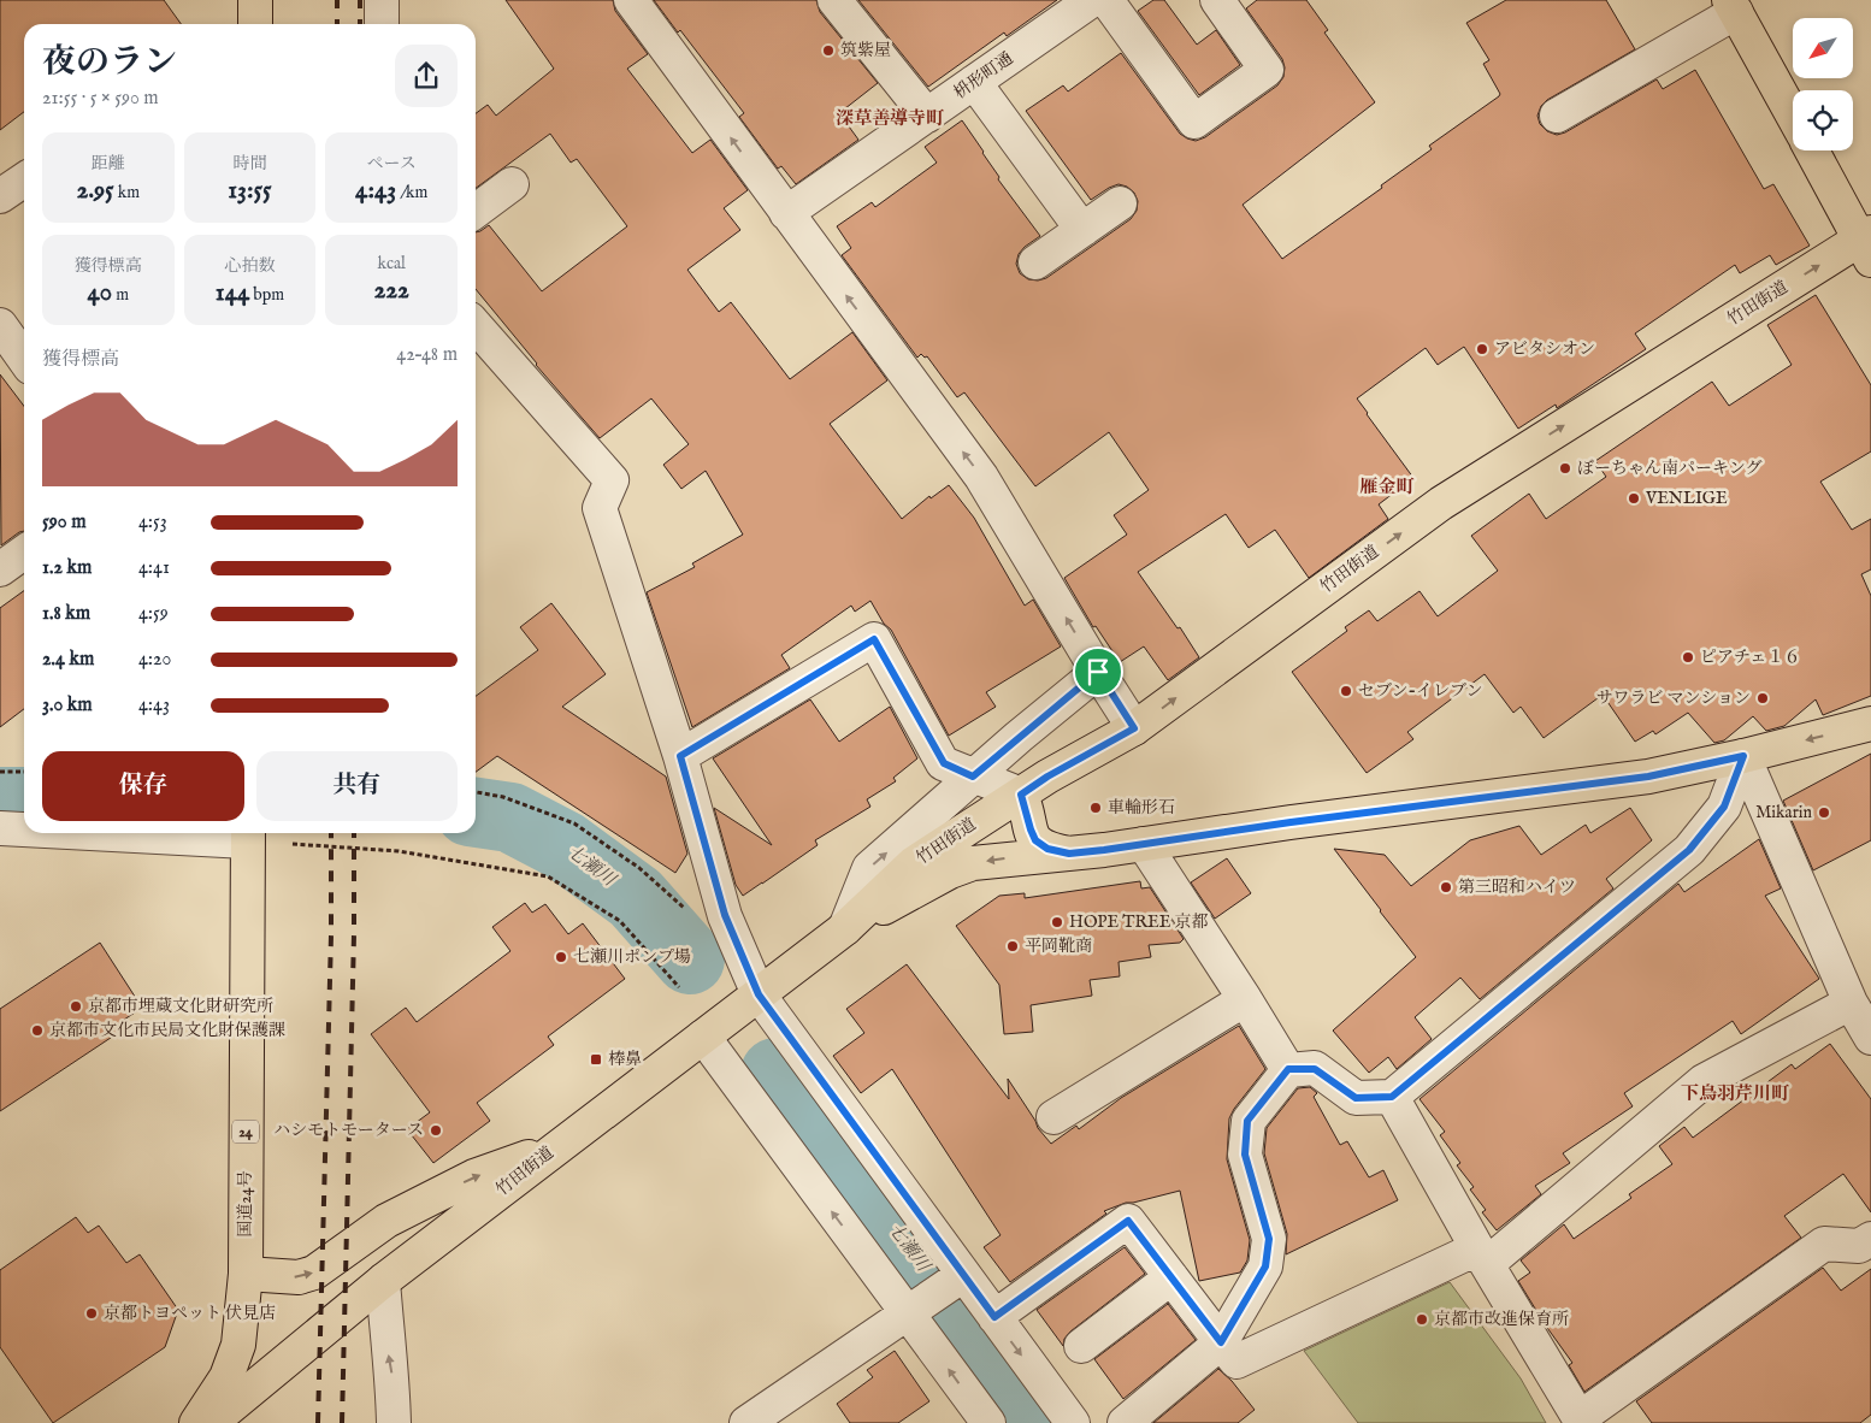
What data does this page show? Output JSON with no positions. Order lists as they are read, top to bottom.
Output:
{
  "streets": {
    "main road": ["竹田街道", "24", "国道24号"],
    "street": ["枡形町通"]
  },
  "districts": ["深草善導寺町", "雁金町", "下鳥羽芹川町"],
  "water": ["七瀬川"],
  "places": {
    "other": [
      "筑紫屋",
      "アビタシオン",
      "ぼーちゃん南パーキング",
      "VENLIGE",
      "ピアチェ１６",
      "セブン-イレブン",
      "サワラビ マンション",
      "車輪形石",
      "Mikarin",
      "第三昭和ハイツ",
      "HOPE TREE 京都",
      "平岡靴商",
      "七瀬川ポンプ場",
      "京都市埋蔵文化財研究所",
      "京都市文化市民局文化財保護課",
      "ハシモトモータース",
      "京都トヨペット 伏見店",
      "京都市改進保育所"
    ],
    "transit": ["棒鼻"]
  },
  "north": "bottom left",
  "page": {
    "heading": ["夜のラン", "21:55 · 5 × 590 m"],
    "stats": [
      ["距離", "2.95 km"],
      ["時間", "13:55"],
      ["ペース", "4:43 /km"],
      ["獲得標高", "40 m"],
      ["心拍数", "144 bpm"],
      ["kcal", "222"]
    ],
    "chart": ["獲得標高", "42–48 m"],
    "list": [
      {
        "name": "590 m",
        "note": "4:53"
      },
      {
        "name": "1.2 km",
        "note": "4:41"
      },
      {
        "name": "1.8 km",
        "note": "4:59"
      },
      {
        "name": "2.4 km",
        "note": "4:20"
      },
      {
        "name": "3.0 km",
        "note": "4:43"
      }
    ],
    "buttons": ["保存", "共有"]
  }
}
